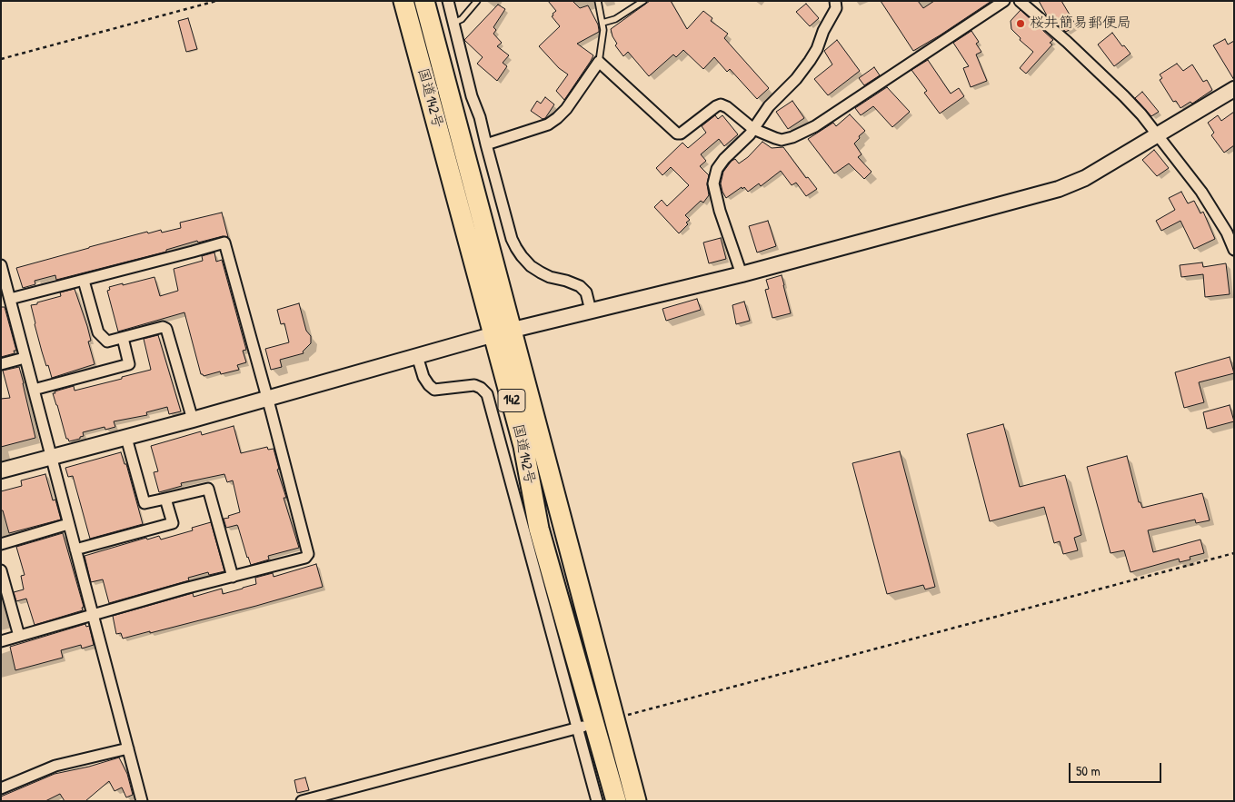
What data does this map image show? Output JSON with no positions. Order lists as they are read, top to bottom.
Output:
{
  "streets": {
    "highway": ["国道142号", "142"]
  },
  "places": ["桜井簡易郵便局"],
  "scale_bar": "50 m"
}
